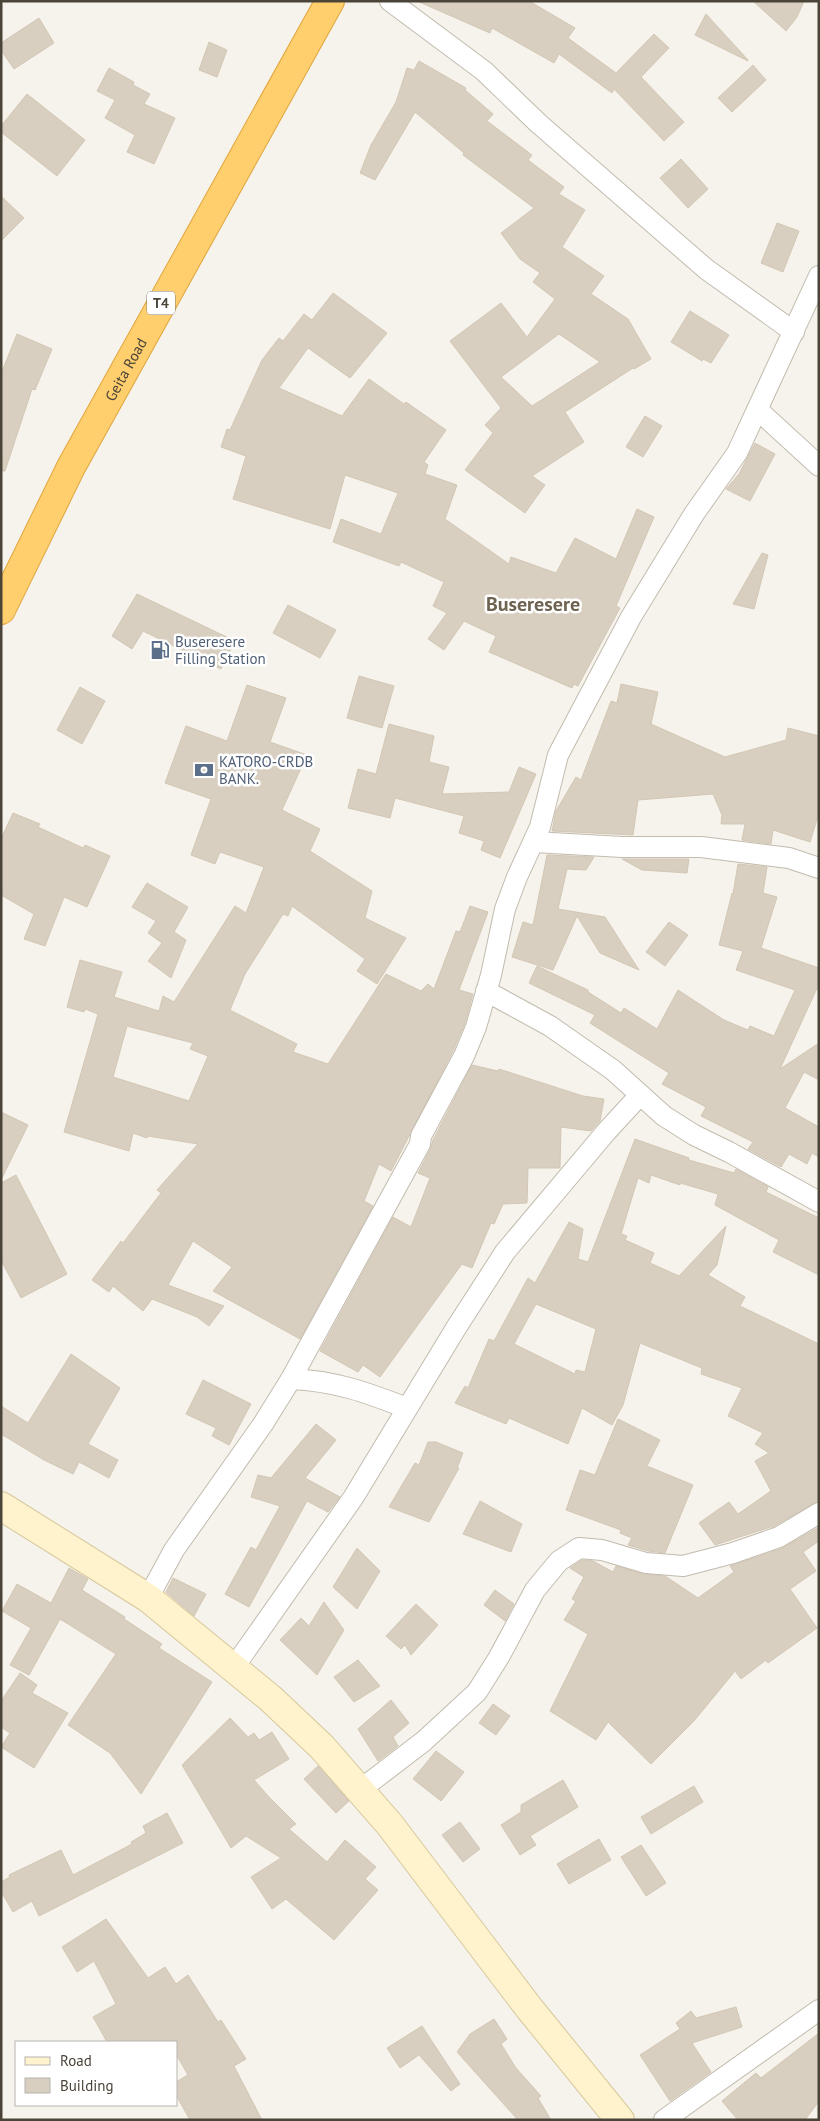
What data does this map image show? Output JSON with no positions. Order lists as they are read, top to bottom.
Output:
{
  "streets": {
    "highway": ["T4", "Geita Road"]
  },
  "districts": ["Buseresere"],
  "places": {
    "fuel station": ["Buseresere Filling Station"],
    "bank": ["KATORO-CRDB BANK."]
  },
  "legend": ["Road", "Building"]
}
